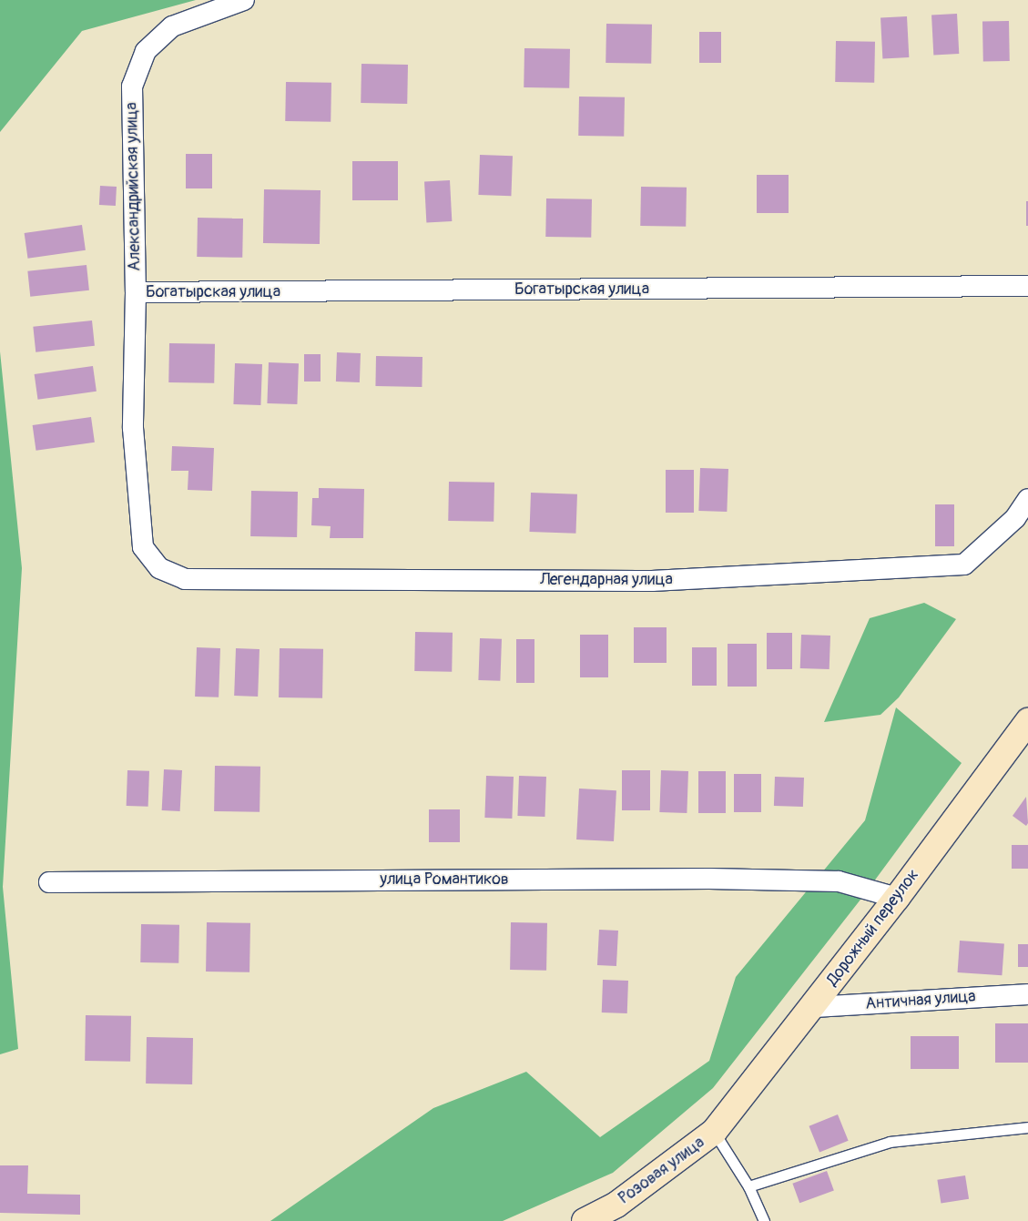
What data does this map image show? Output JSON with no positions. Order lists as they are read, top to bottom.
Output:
{
  "streets": {
    "main road": ["Дорожный переулок", "Розовая улица"],
    "street": [
      "Александрийская улица",
      "Богатырская улица",
      "Легендарная улица",
      "улица Романтиков",
      "Античная улица"
    ]
  },
  "crossings": [
    ["Александрийская улица", "Богатырская улица"],
    ["Александрийская улица", "Легендарная улица"],
    ["улица Романтиков", "Дорожный переулок"],
    ["Дорожный переулок", "Античная улица"],
    ["Дорожный переулок", "Розовая улица"]
  ]
}
